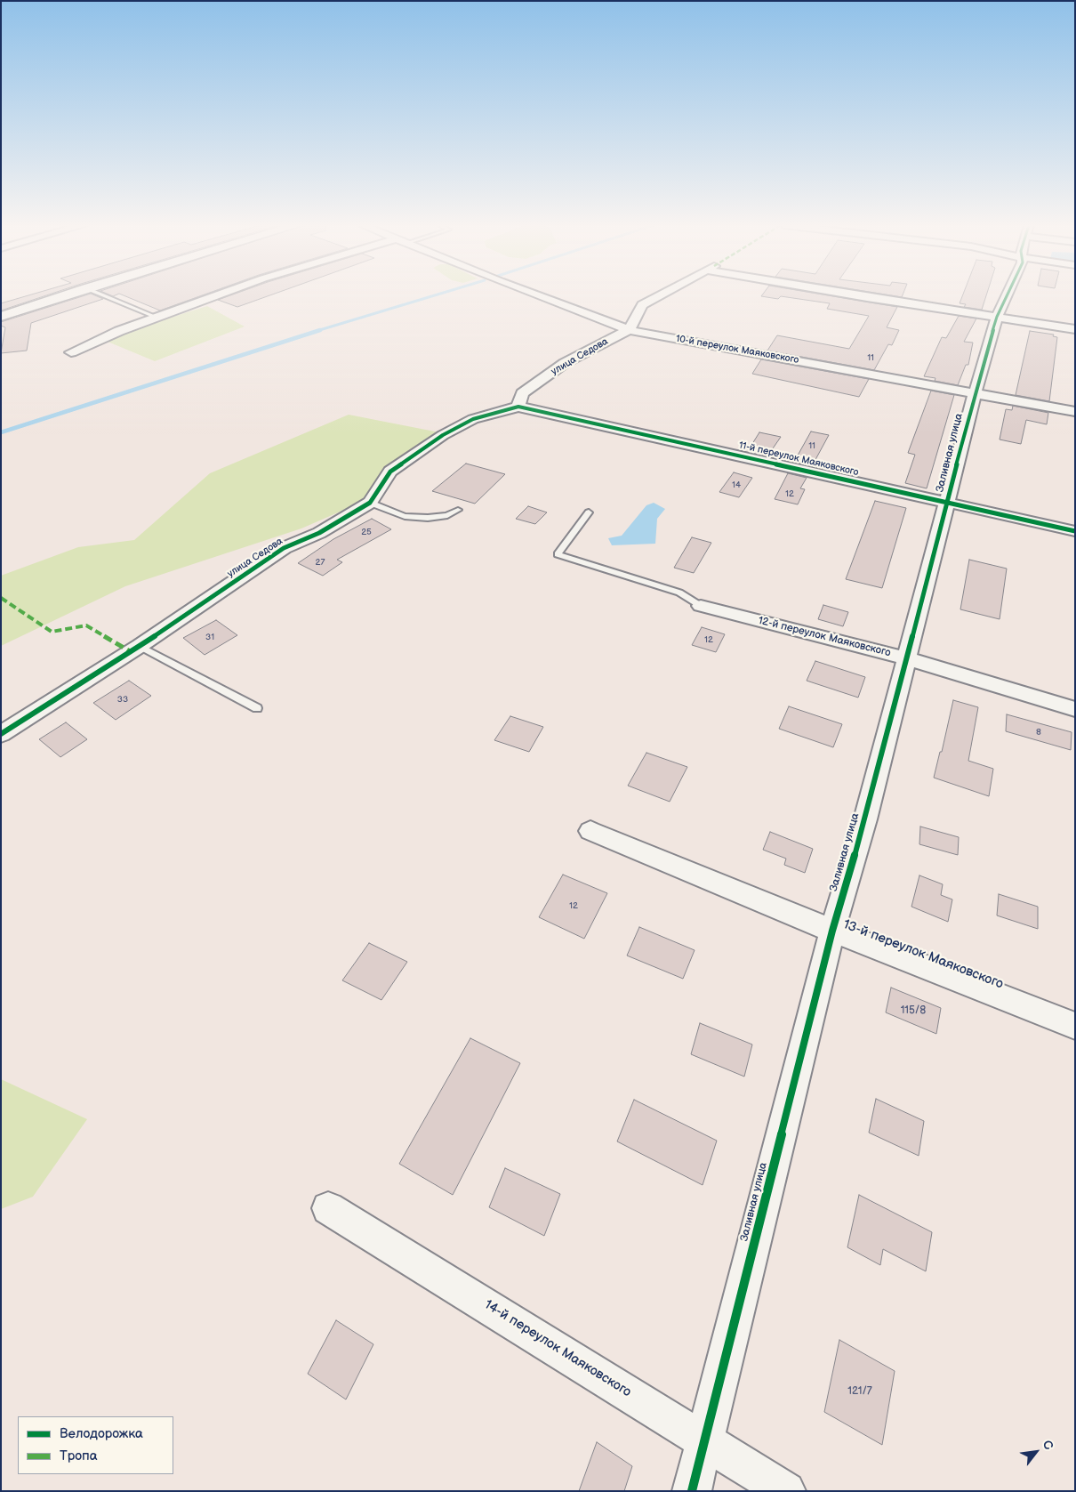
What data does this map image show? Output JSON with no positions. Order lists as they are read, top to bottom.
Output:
{
  "streets": {
    "street": [
      "10-й переулок Маяковского",
      "улица Седова",
      "Заливная улица",
      "11-й переулок Маяковского",
      "12-й переулок Маяковского",
      "13-й переулок Маяковского",
      "14-й переулок Маяковского"
    ]
  },
  "crossings": [
    ["10-й переулок Маяковского", "улица Седова"],
    ["10-й переулок Маяковского", "Заливная улица"],
    ["улица Седова", "11-й переулок Маяковского"],
    ["Заливная улица", "11-й переулок Маяковского"],
    ["Заливная улица", "12-й переулок Маяковского"],
    ["Заливная улица", "13-й переулок Маяковского"],
    ["Заливная улица", "14-й переулок Маяковского"]
  ],
  "house_numbers": [
    "11",
    "11",
    "14",
    "12",
    "25",
    "27",
    "31",
    "12",
    "33",
    "8",
    "12",
    "115/8",
    "121/7"
  ],
  "legend": ["Велодорожка", "Тропа"],
  "north": "top right"
}
